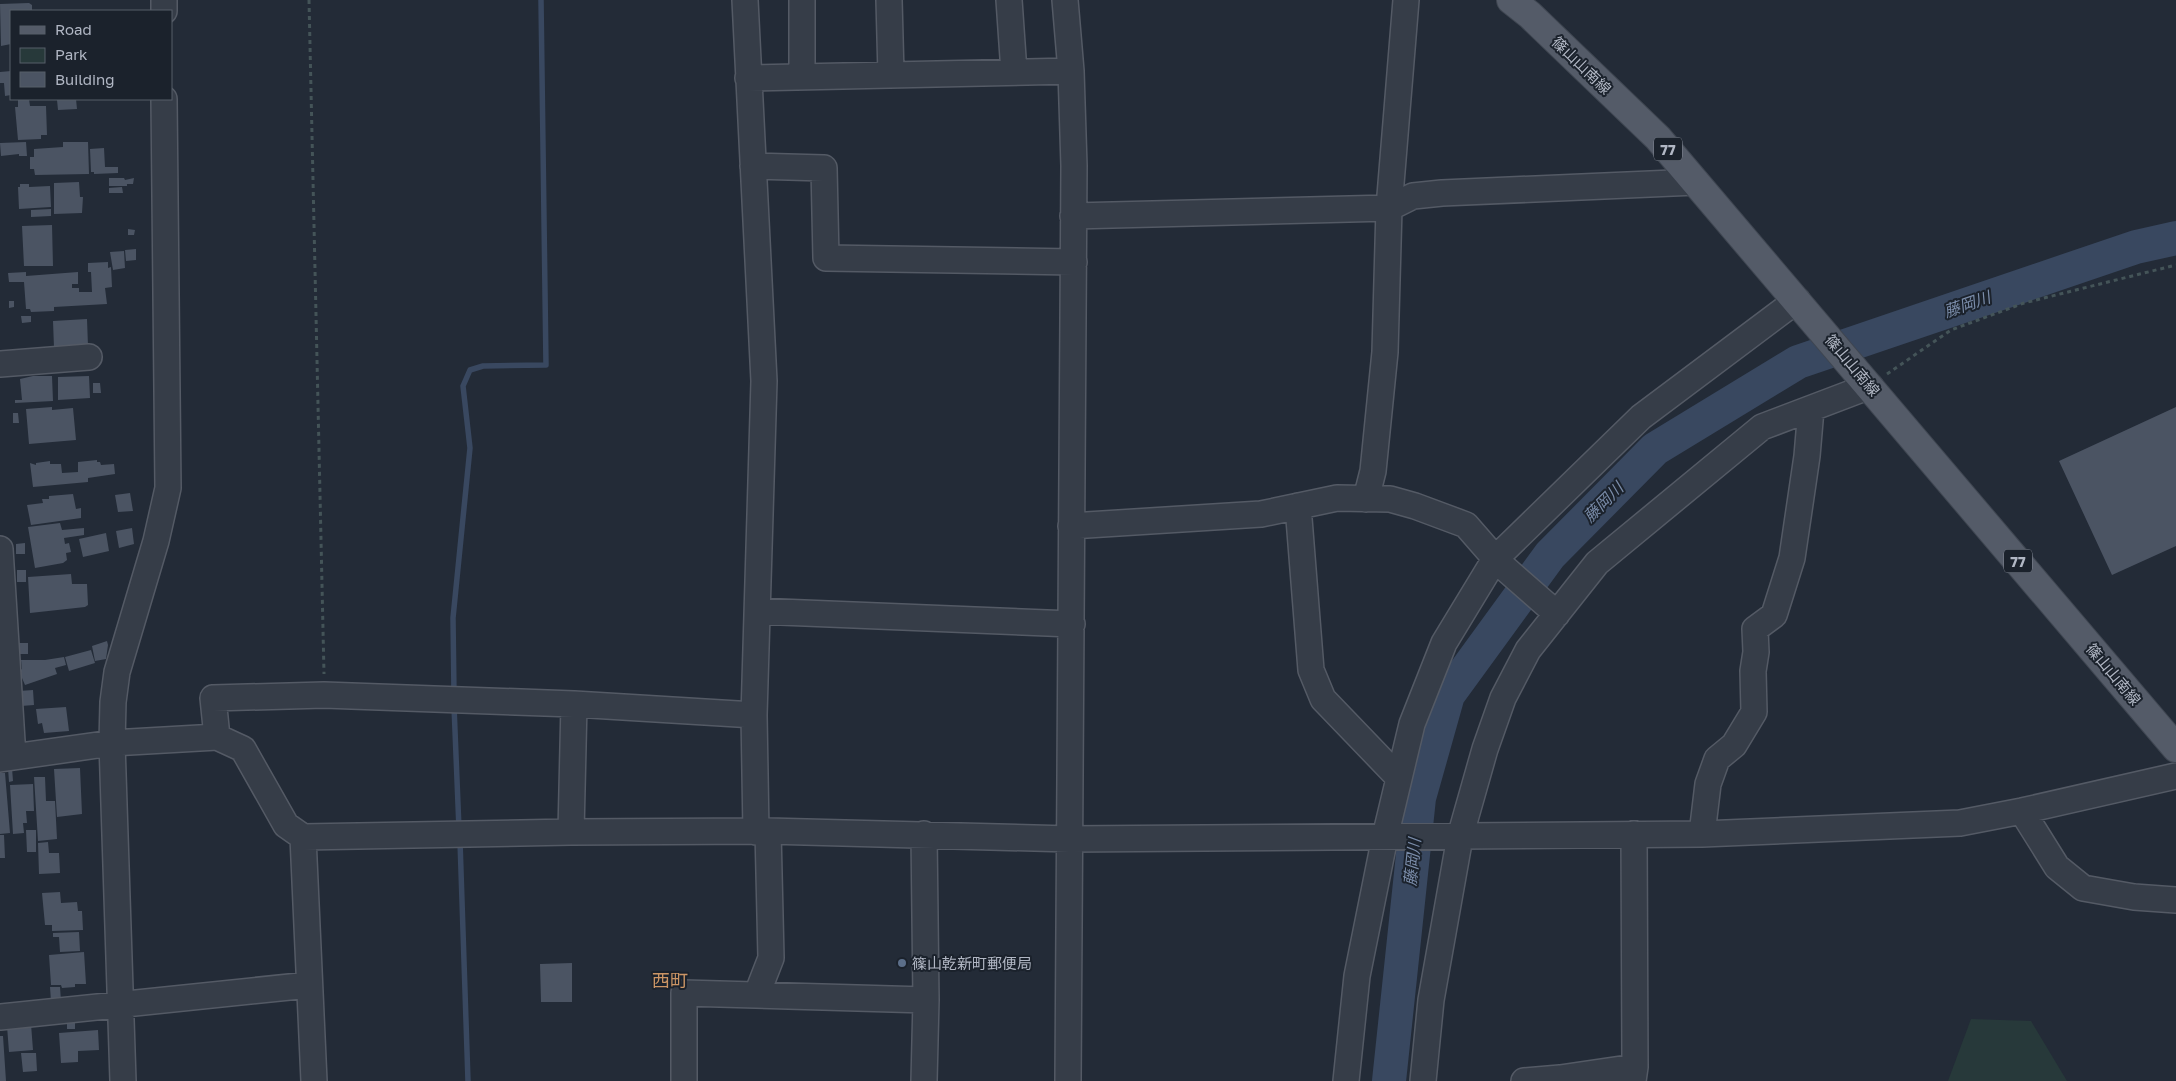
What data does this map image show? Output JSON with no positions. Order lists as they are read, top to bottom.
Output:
{
  "streets": {
    "main road": ["篠山山南線", "77"]
  },
  "districts": ["西町"],
  "water": ["藤岡川"],
  "places": ["篠山乾新町郵便局"],
  "legend": ["Road", "Park", "Building"]
}
